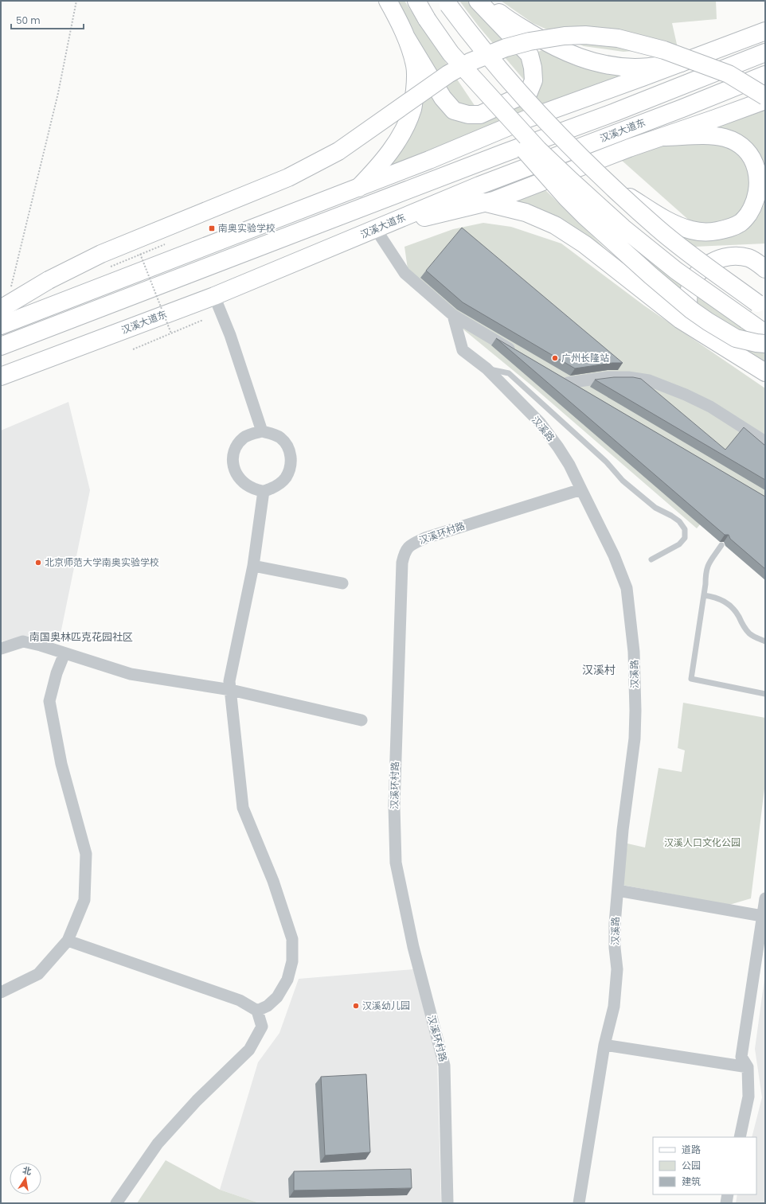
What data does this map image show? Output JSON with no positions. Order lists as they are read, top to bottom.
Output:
{
  "streets": {
    "main road": ["汉溪大道东"],
    "street": ["汉溪路", "汉溪环村路"]
  },
  "crossings": [
    ["汉溪路", "汉溪环村路"]
  ],
  "districts": ["南国奥林匹克花园社区", "汉溪村"],
  "parks": ["汉溪人口文化公园"],
  "places": {
    "transit": ["南奥实验学校"],
    "other": ["广州长隆站", "北京师范大学南奥实验学校", "汉溪幼儿园"]
  },
  "legend": ["道路", "公园", "建筑"],
  "scale_bar": "50 m",
  "north": "top"
}
